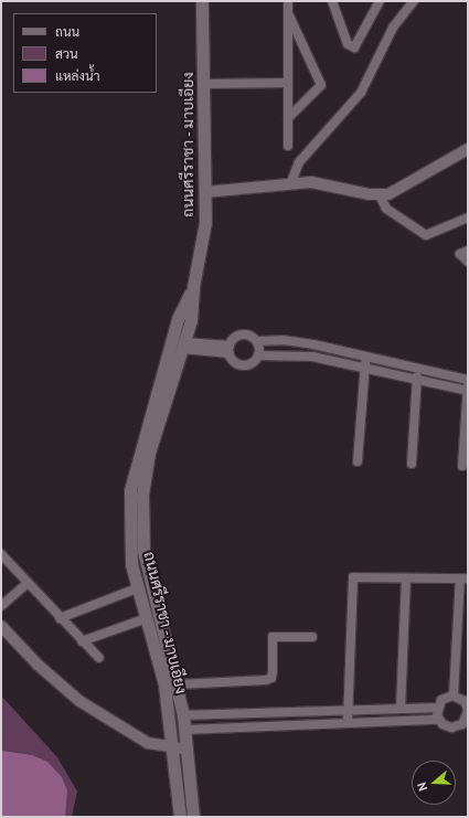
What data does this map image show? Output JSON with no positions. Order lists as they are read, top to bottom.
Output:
{
  "streets": {
    "main road": ["ถนนศรีราชา - มาบเอียง"]
  },
  "legend": ["ถนน", "สวน", "แหล่งน้ำ"],
  "north": "left"
}
